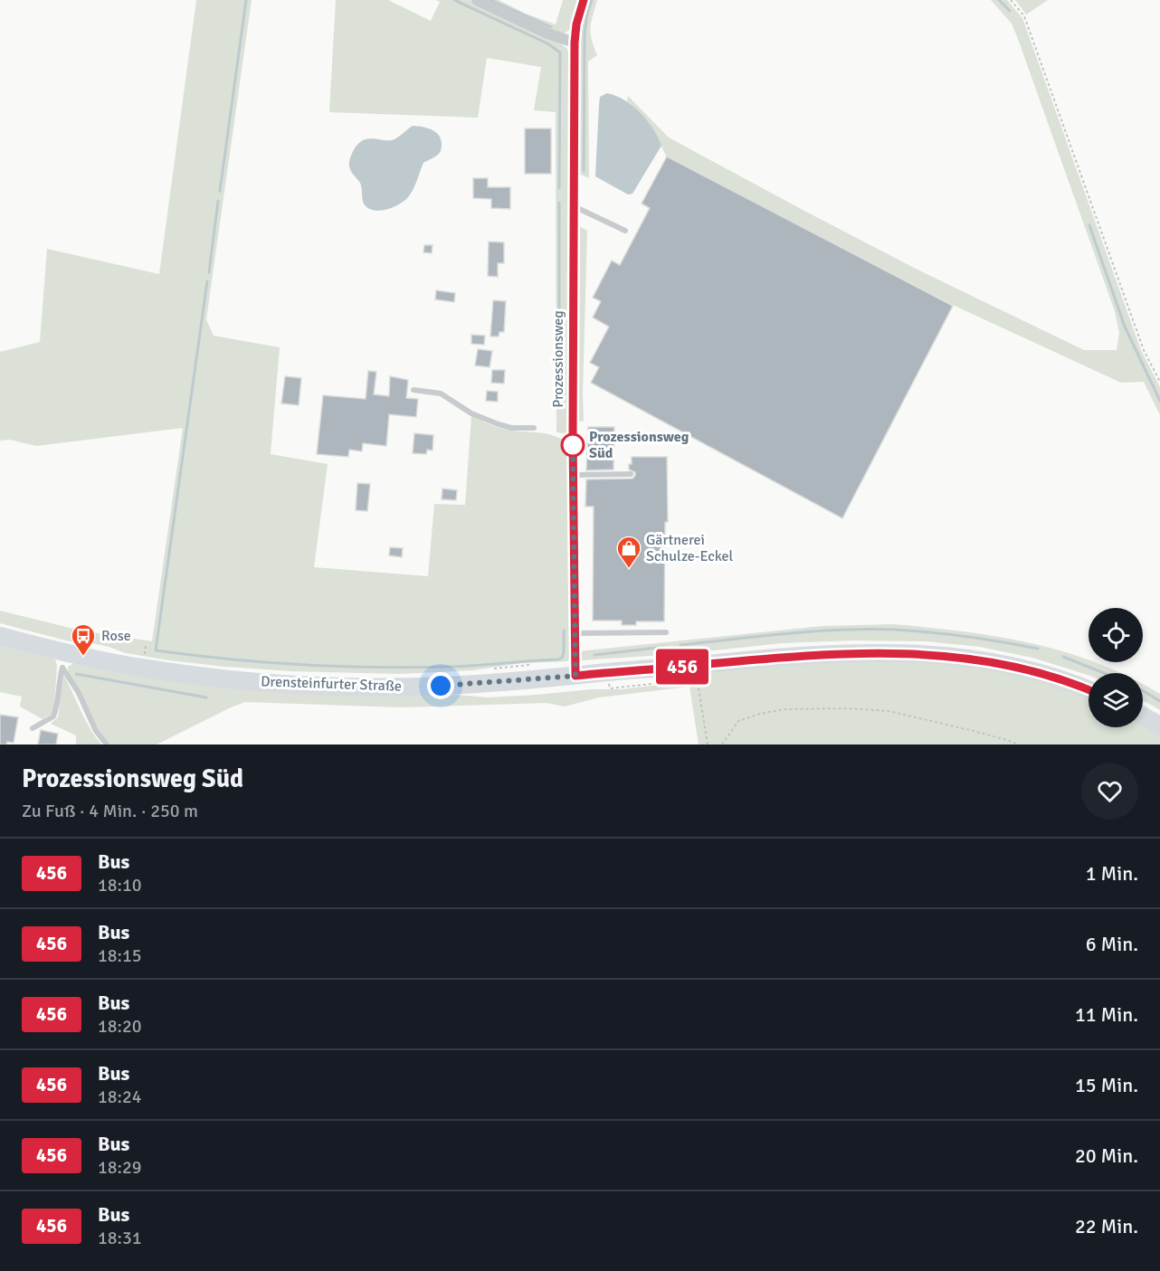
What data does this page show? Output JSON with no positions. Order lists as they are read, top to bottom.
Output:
{
  "streets": {
    "main road": ["Drensteinfurter Straße"],
    "street": ["Prozessionsweg"]
  },
  "crossings": [
    ["Prozessionsweg", "Drensteinfurter Straße"]
  ],
  "places": {
    "other": ["Prozessionsweg Süd"],
    "shop": ["Gärtnerei Schulze-Eckel"],
    "bus stop": ["Rose"]
  },
  "lines": ["bus line 456"],
  "page": {
    "on_map": "456",
    "heading": ["Prozessionsweg Süd", "Zu Fuß · 4 Min. · 250 m"],
    "list": [
      {
        "mark": "456",
        "name": "Bus",
        "note": "18:10",
        "value": "1 Min."
      },
      {
        "mark": "456",
        "name": "Bus",
        "note": "18:15",
        "value": "6 Min."
      },
      {
        "mark": "456",
        "name": "Bus",
        "note": "18:20",
        "value": "11 Min."
      },
      {
        "mark": "456",
        "name": "Bus",
        "note": "18:24",
        "value": "15 Min."
      },
      {
        "mark": "456",
        "name": "Bus",
        "note": "18:29",
        "value": "20 Min."
      },
      {
        "mark": "456",
        "name": "Bus",
        "note": "18:31",
        "value": "22 Min."
      }
    ]
  }
}
